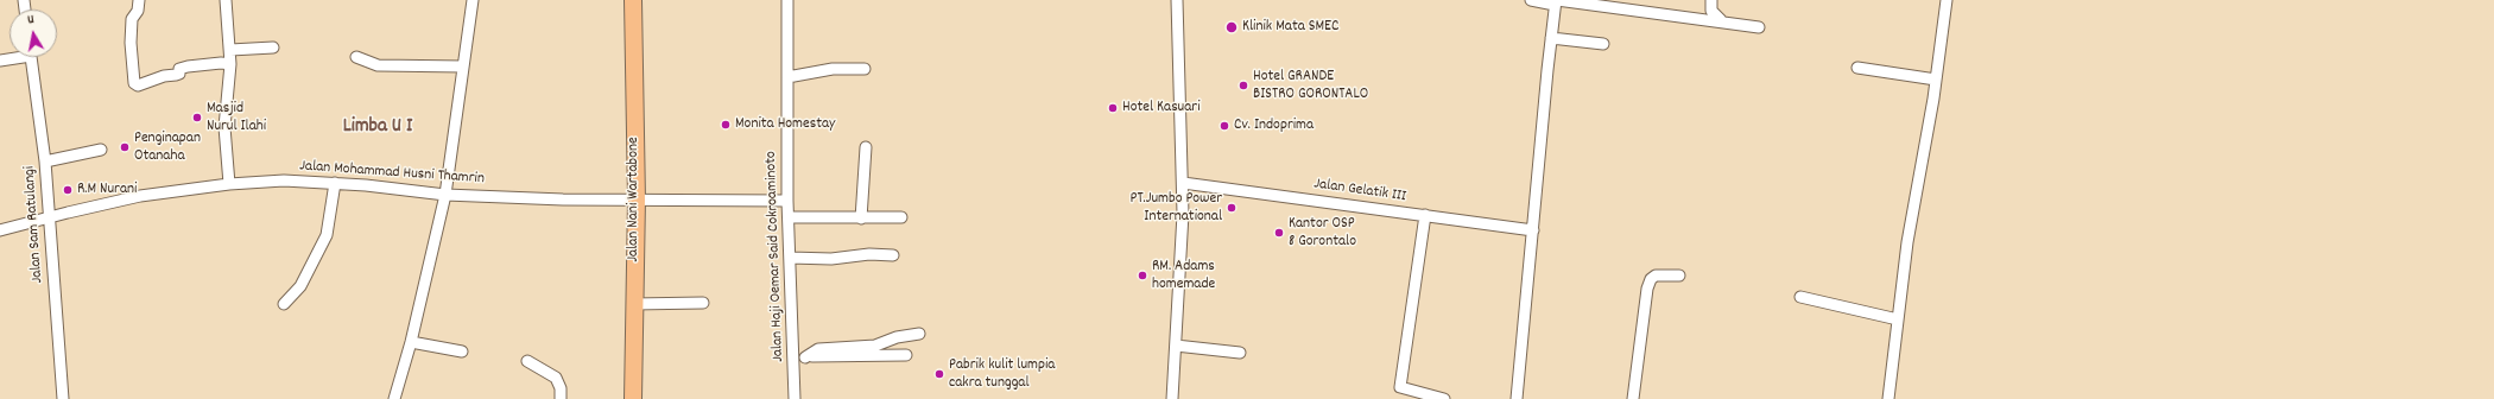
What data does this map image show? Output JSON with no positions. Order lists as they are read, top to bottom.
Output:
{
  "streets": {
    "main road": ["Jalan Nani Wartabone"],
    "street": [
      "Jalan Mohammad Husni Thamrin",
      "Jalan Gelatik III",
      "Jalan Sam Ratulangi",
      "Jalan Haji Oemar Said Cokroaminoto"
    ]
  },
  "crossings": [
    ["Jalan Mohammad Husni Thamrin", "Jalan Nani Wartabone"],
    ["Jalan Mohammad Husni Thamrin", "Jalan Sam Ratulangi"],
    ["Jalan Mohammad Husni Thamrin", "Jalan Haji Oemar Said Cokroaminoto"]
  ],
  "districts": ["Limba U I"],
  "places": [
    "Klinik Mata SMEC",
    "Hotel GRANDE BISTRO GORONTALO",
    "Hotel Kasuari",
    "Masjid Nurul Ilahi",
    "Monita Homestay",
    "Cv. Indoprima",
    "Penginapan Otanaha",
    "R.M Nurani",
    "PT.Jumbo Power International",
    "Kantor OSP 8 Gorontalo",
    "RM. Adams homemade",
    "Pabrik kulit lumpia cakra tunggal"
  ],
  "north": "top"
}
